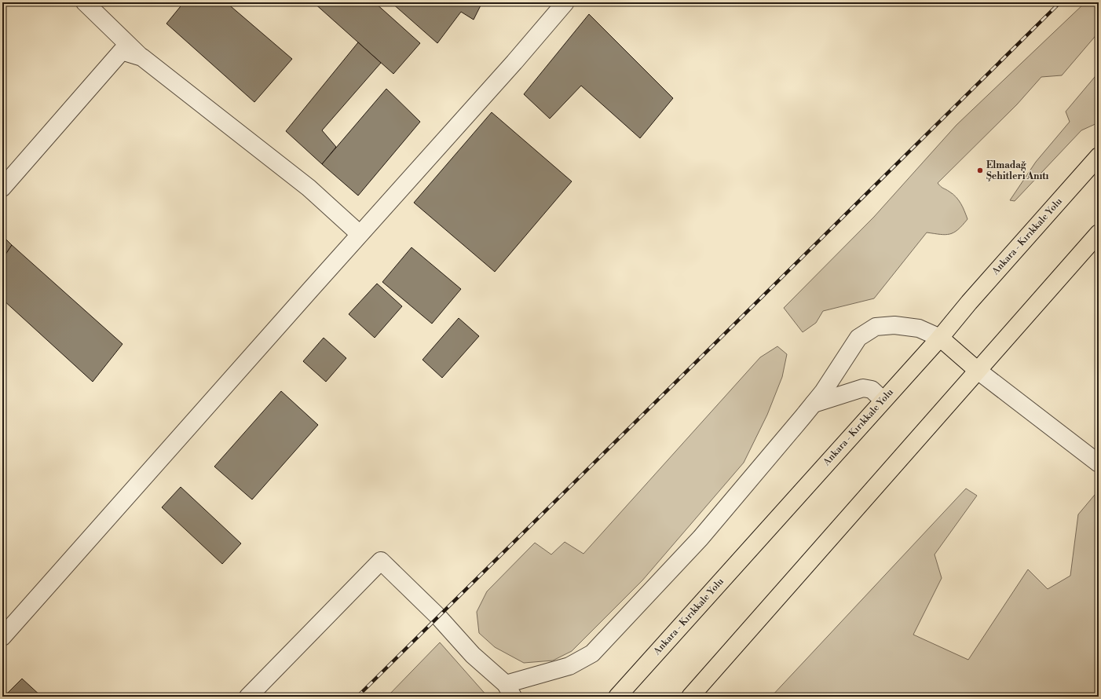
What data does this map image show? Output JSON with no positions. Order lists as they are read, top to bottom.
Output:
{
  "streets": {
    "highway": ["Ankara - Kırıkkale Yolu"]
  },
  "places": ["Elmadağ Şehitleri Anıtı"]
}
